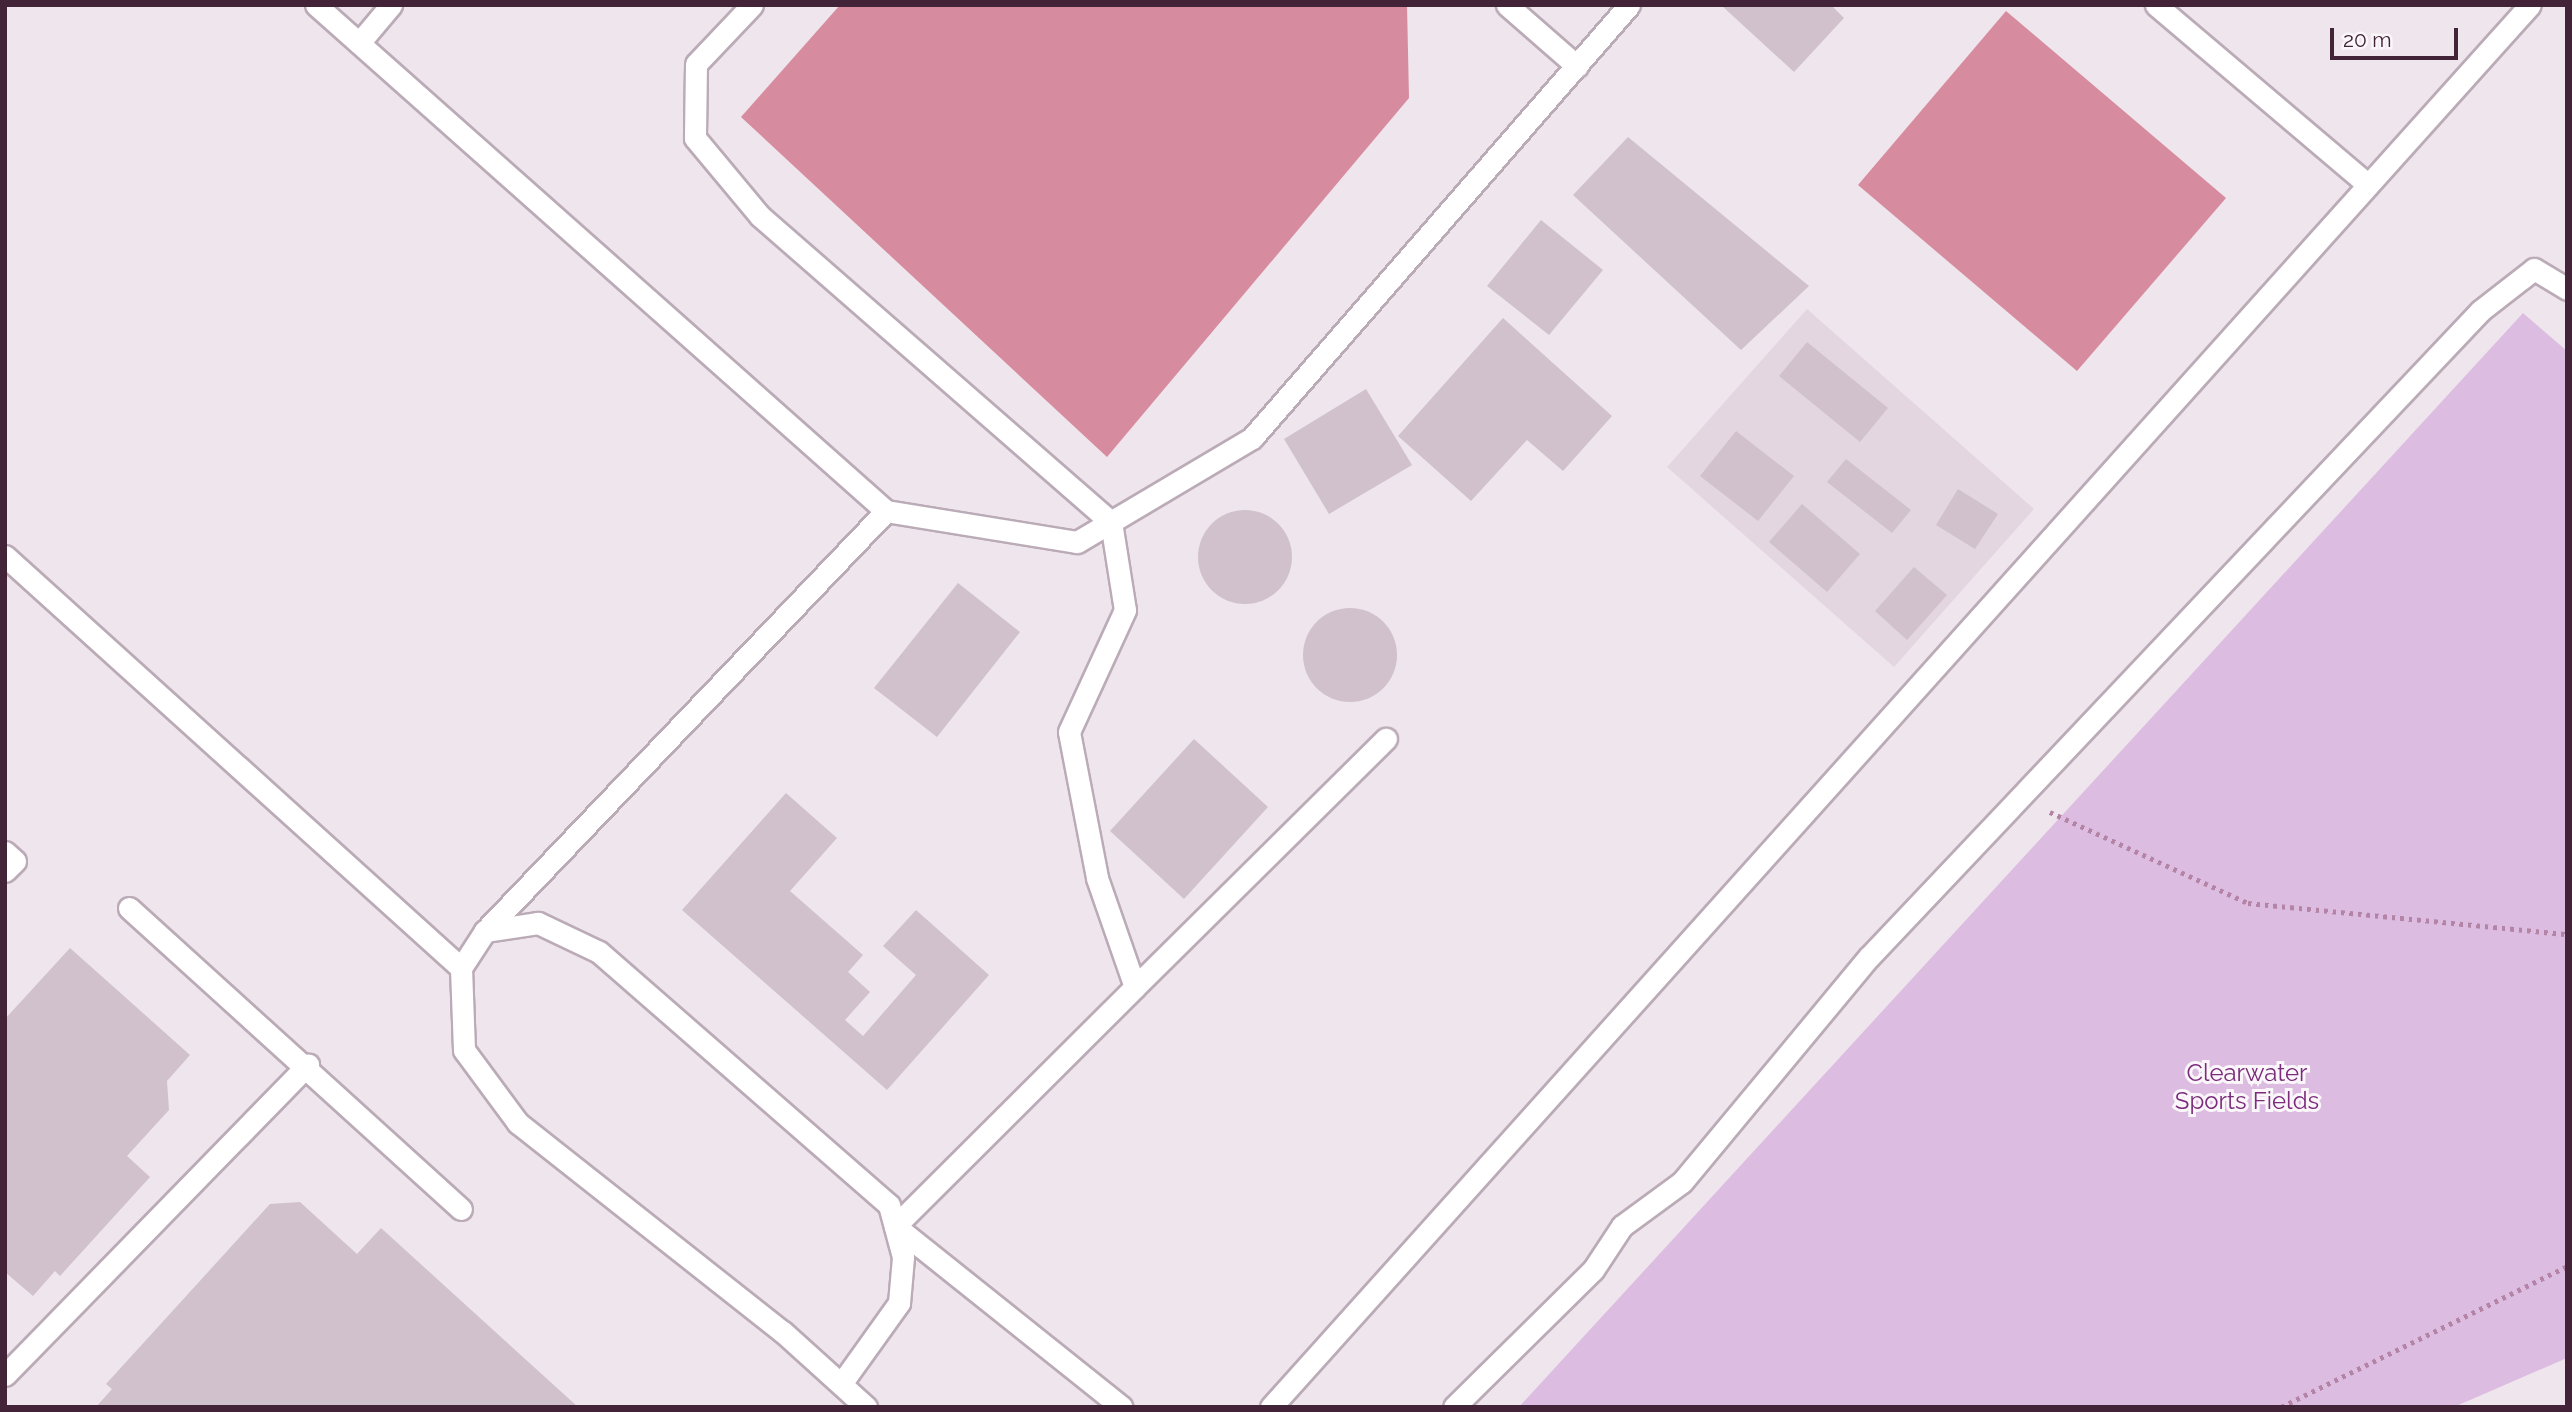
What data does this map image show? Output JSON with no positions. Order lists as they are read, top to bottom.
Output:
{
  "parks": ["Clearwater Sports Fields"],
  "scale_bar": "20 m"
}
